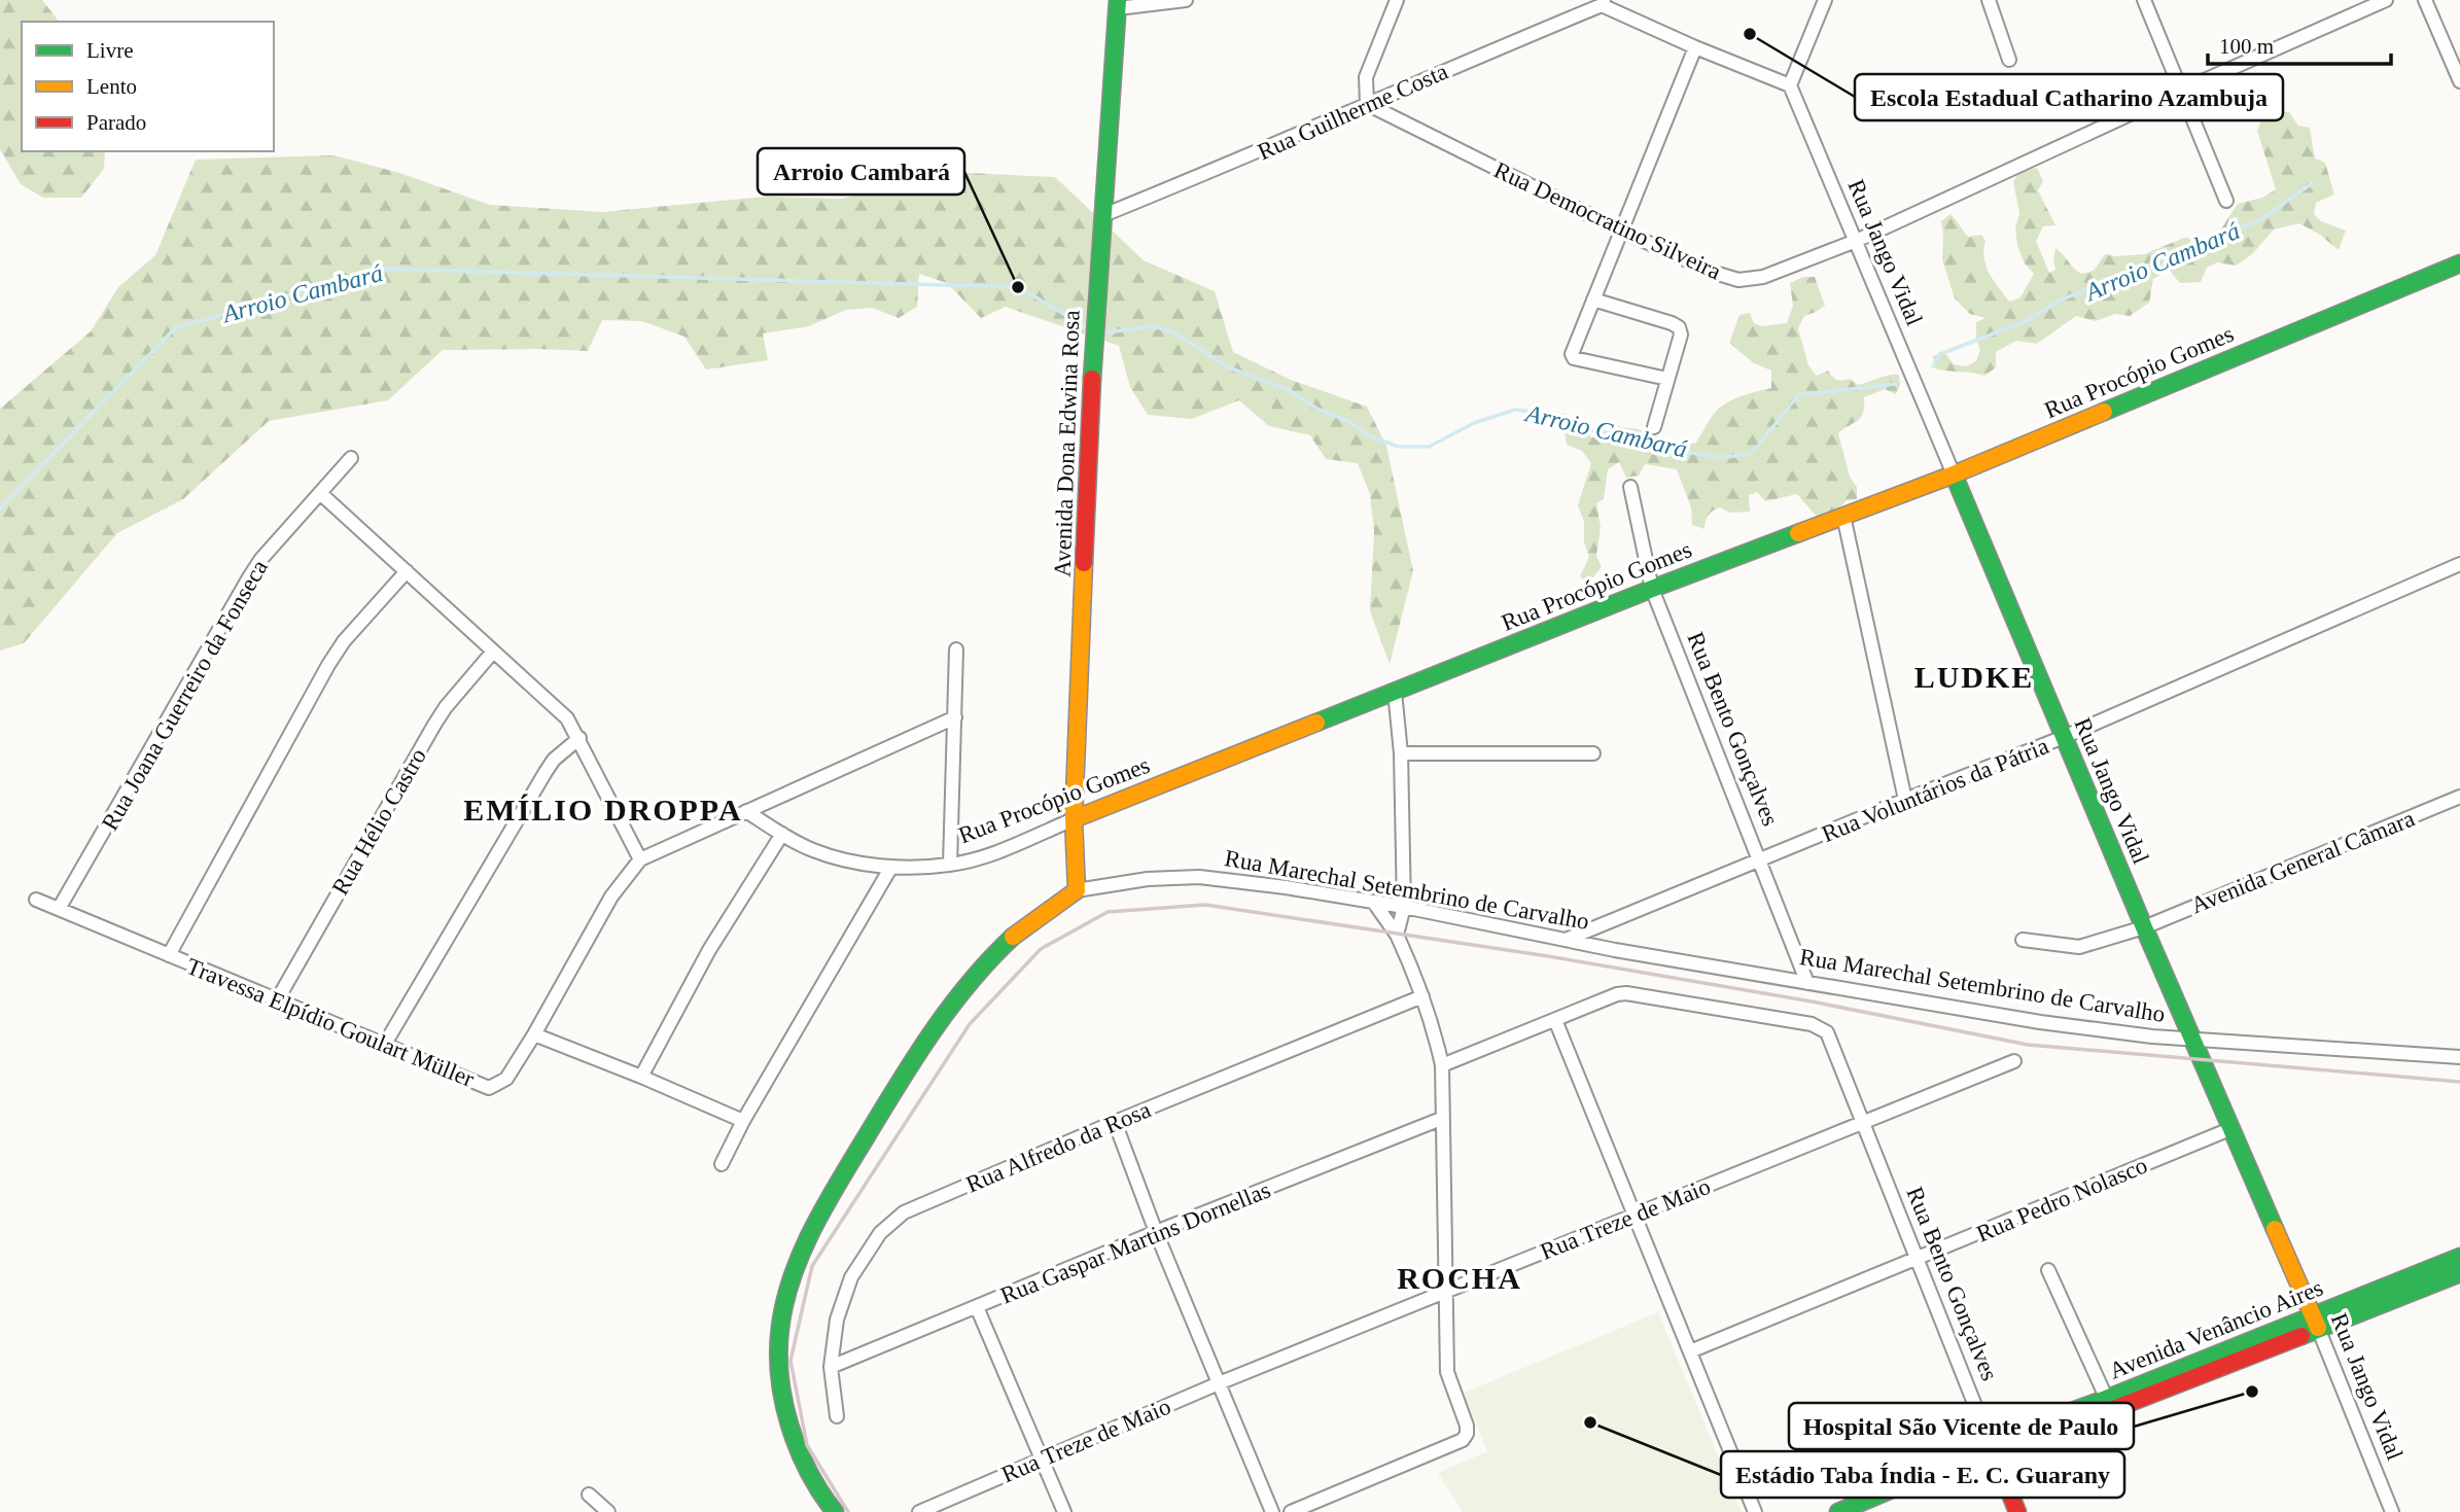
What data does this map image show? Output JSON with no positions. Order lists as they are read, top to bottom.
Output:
{
  "streets": {
    "street": [
      "Rua Guilherme Costa",
      "Rua Democratino Silveira",
      "Rua Jango Vidal",
      "Rua Procópio Gomes",
      "Avenida Dona Edwina Rosa",
      "Rua Joana Guerreiro da Fonseca",
      "Rua Bento Gonçalves",
      "Rua Voluntários da Pátria",
      "Rua Hélio Castro",
      "Avenida General Câmara",
      "Rua Marechal Setembrino de Carvalho",
      "Travessa Elpídio Goulart Müller",
      "Rua Alfredo da Rosa",
      "Rua Pedro Nolasco",
      "Rua Treze de Maio",
      "Rua Gaspar Martins Dornellas",
      "Avenida Venâncio Aires"
    ]
  },
  "crossings": [
    ["Rua Guilherme Costa", "Rua Democratino Silveira"],
    ["Rua Guilherme Costa", "Rua Jango Vidal"],
    ["Rua Guilherme Costa", "Avenida Dona Edwina Rosa"],
    ["Rua Democratino Silveira", "Rua Jango Vidal"],
    ["Rua Jango Vidal", "Rua Procópio Gomes"],
    ["Rua Jango Vidal", "Rua Voluntários da Pátria"],
    ["Rua Jango Vidal", "Avenida General Câmara"],
    ["Rua Jango Vidal", "Rua Marechal Setembrino de Carvalho"],
    ["Rua Jango Vidal", "Rua Pedro Nolasco"],
    ["Rua Jango Vidal", "Avenida Venâncio Aires"],
    ["Rua Procópio Gomes", "Avenida Dona Edwina Rosa"],
    ["Rua Procópio Gomes", "Rua Bento Gonçalves"],
    ["Rua Procópio Gomes", "Travessa Elpídio Goulart Müller"],
    ["Avenida Dona Edwina Rosa", "Rua Marechal Setembrino de Carvalho"],
    ["Rua Joana Guerreiro da Fonseca", "Travessa Elpídio Goulart Müller"],
    ["Rua Bento Gonçalves", "Rua Voluntários da Pátria"],
    ["Rua Bento Gonçalves", "Rua Marechal Setembrino de Carvalho"],
    ["Rua Bento Gonçalves", "Rua Pedro Nolasco"],
    ["Rua Bento Gonçalves", "Rua Treze de Maio"],
    ["Rua Bento Gonçalves", "Avenida Venâncio Aires"],
    ["Rua Voluntários da Pátria", "Rua Marechal Setembrino de Carvalho"],
    ["Rua Hélio Castro", "Travessa Elpídio Goulart Müller"],
    ["Rua Alfredo da Rosa", "Rua Gaspar Martins Dornellas"]
  ],
  "districts": ["LUDKE", "EMÍLIO DROPPA", "ROCHA"],
  "water": ["Arroio Cambará"],
  "places": [
    "Escola Estadual Catharino Azambuja",
    "Arroio Cambará",
    "Hospital São Vicente de Paulo",
    "Estádio Taba Índia - E. C. Guarany"
  ],
  "legend": ["Livre", "Lento", "Parado"],
  "scale_bar": "100 m"
}
